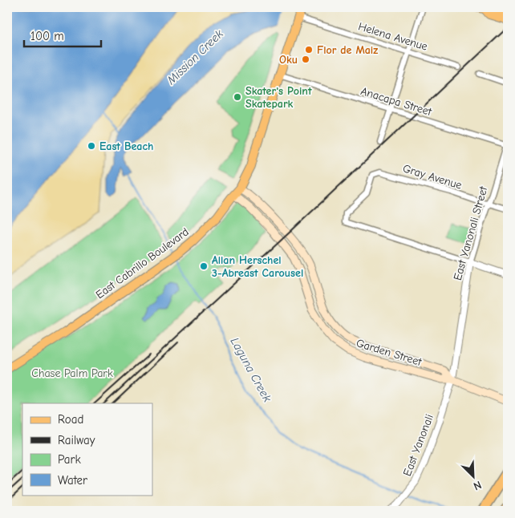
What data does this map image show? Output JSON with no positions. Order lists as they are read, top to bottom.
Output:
{
  "streets": {
    "main road": ["East Cabrillo Boulevard", "Garden Street"],
    "street": [
      "Helena Avenue",
      "Anacapa Street",
      "Gray Avenue",
      "East Yanonali Street",
      "East Yanonali"
    ]
  },
  "crossings": [
    ["Helena Avenue", "East Cabrillo Boulevard"],
    ["Anacapa Street", "East Yanonali Street"],
    ["Anacapa Street", "East Cabrillo Boulevard"],
    ["Gray Avenue", "East Yanonali Street"],
    ["East Yanonali Street", "Garden Street"],
    ["East Yanonali Street", "East Yanonali"],
    ["East Cabrillo Boulevard", "Garden Street"],
    ["Garden Street", "East Yanonali"]
  ],
  "water": ["Mission Creek", "Laguna Creek"],
  "parks": ["Chase Palm Park"],
  "places": [
    "Flor de Maiz",
    "Oku",
    "Skater's Point Skatepark",
    "East Beach",
    "Allan Herschel 3-Abreast Carousel"
  ],
  "legend": [
    "Road",
    "Railway",
    "Park",
    "Water"
  ],
  "scale_bar": "100 m",
  "north": "bottom right"
}
